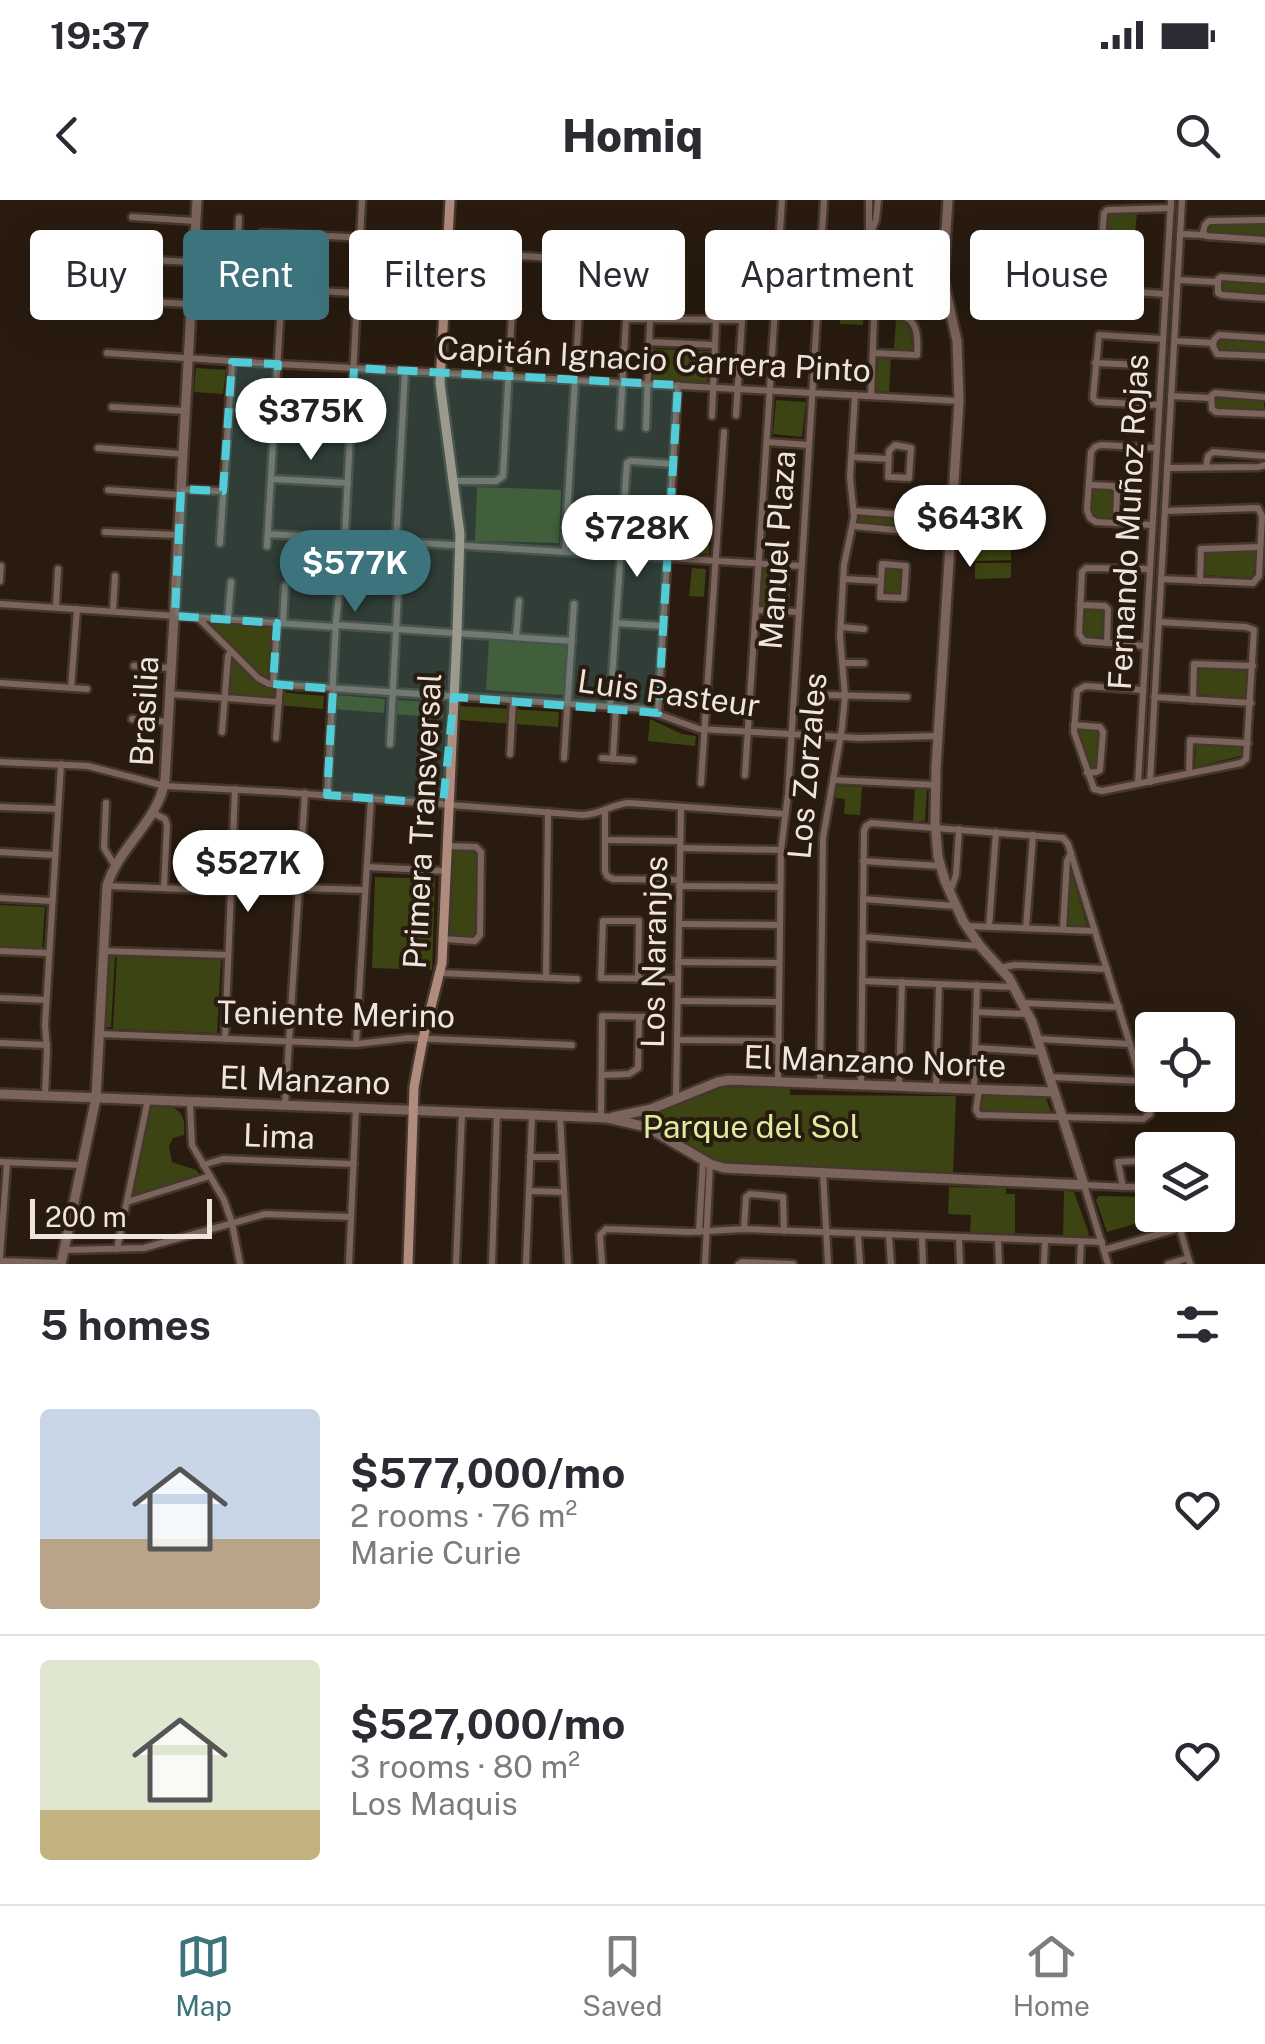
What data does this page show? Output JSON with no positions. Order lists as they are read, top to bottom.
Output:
{
  "streets": {
    "main road": ["Primera Transversal"],
    "street": [
      "Capitán Ignacio Carrera Pinto",
      "Fernando Muñoz Rojas",
      "Manuel Plaza",
      "Luis Pasteur",
      "Brasilia",
      "Los Zorzales",
      "Los Naranjos",
      "Teniente Merino",
      "El Manzano Norte",
      "El Manzano",
      "Lima"
    ]
  },
  "crossings": [
    ["Capitán Ignacio Carrera Pinto", "Manuel Plaza"],
    ["Capitán Ignacio Carrera Pinto", "Brasilia"],
    ["Capitán Ignacio Carrera Pinto", "Los Zorzales"],
    ["Capitán Ignacio Carrera Pinto", "Primera Transversal"],
    ["Manuel Plaza", "Luis Pasteur"],
    ["Manuel Plaza", "El Manzano Norte"],
    ["Luis Pasteur", "Los Zorzales"],
    ["Luis Pasteur", "Primera Transversal"],
    ["Brasilia", "Teniente Merino"],
    ["Brasilia", "El Manzano"],
    ["Los Zorzales", "El Manzano Norte"],
    ["Primera Transversal", "Teniente Merino"],
    ["Primera Transversal", "El Manzano"],
    ["Los Naranjos", "El Manzano Norte"],
    ["El Manzano Norte", "El Manzano"]
  ],
  "parks": ["Parque del Sol"],
  "scale_bar": "200 m",
  "page": {
    "status": "19:37",
    "header": "Homiq",
    "chip": [
      "Buy",
      "Rent",
      "Filters",
      "New",
      "Apartment",
      "House"
    ],
    "price": [
      "$375K",
      "$643K",
      "$728K",
      "$577K",
      "$527K"
    ],
    "scale": "200 m",
    "heading": "5 homes",
    "list": [
      {
        "name": "$577,000/mo",
        "note": "2 rooms · 76 m² · Marie Curie"
      },
      {
        "name": "$527,000/mo",
        "note": "3 rooms · 80 m² · Los Maquis"
      }
    ],
    "tabs": ["Map", "Saved", "Home"]
  }
}
